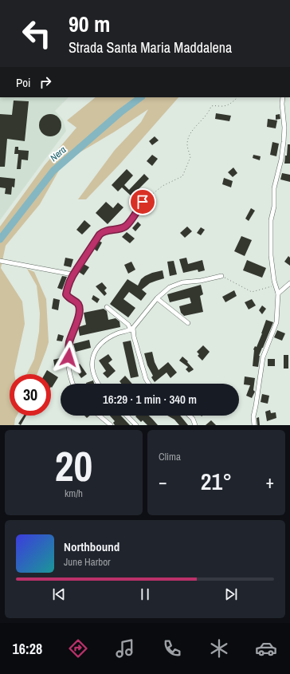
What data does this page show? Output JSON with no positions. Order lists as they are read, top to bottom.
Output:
{
  "water": ["Nera"],
  "page": {
    "turn": ["90 m", "Strada Santa Maria Maddalena"],
    "then": "Poi",
    "limit": "30",
    "trip": "16:29 · 1 min · 340 m",
    "tile": [
      ["20", "km/h"],
      "Clima"
    ],
    "heat": ["−", "21°", "+"],
    "song": ["Northbound", "June Harbor"],
    "tabs": "16:28"
  }
}
